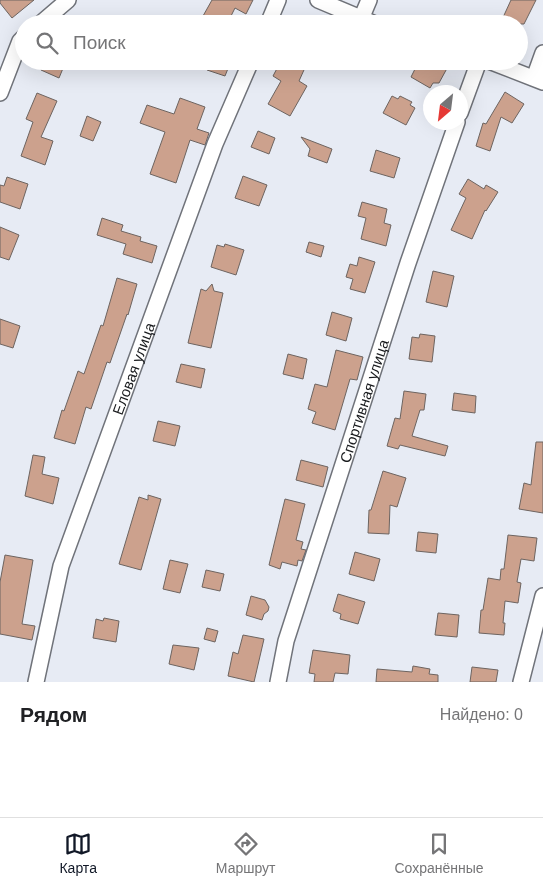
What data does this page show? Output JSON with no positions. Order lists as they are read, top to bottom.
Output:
{
  "streets": {
    "street": ["Еловая улица", "Спортивная улица"]
  },
  "north": "bottom left",
  "page": {
    "search": "Поиск",
    "heading": ["Рядом", "Найдено: 0"],
    "nav": ["Карта", "Маршрут", "Сохранённые"]
  }
}
